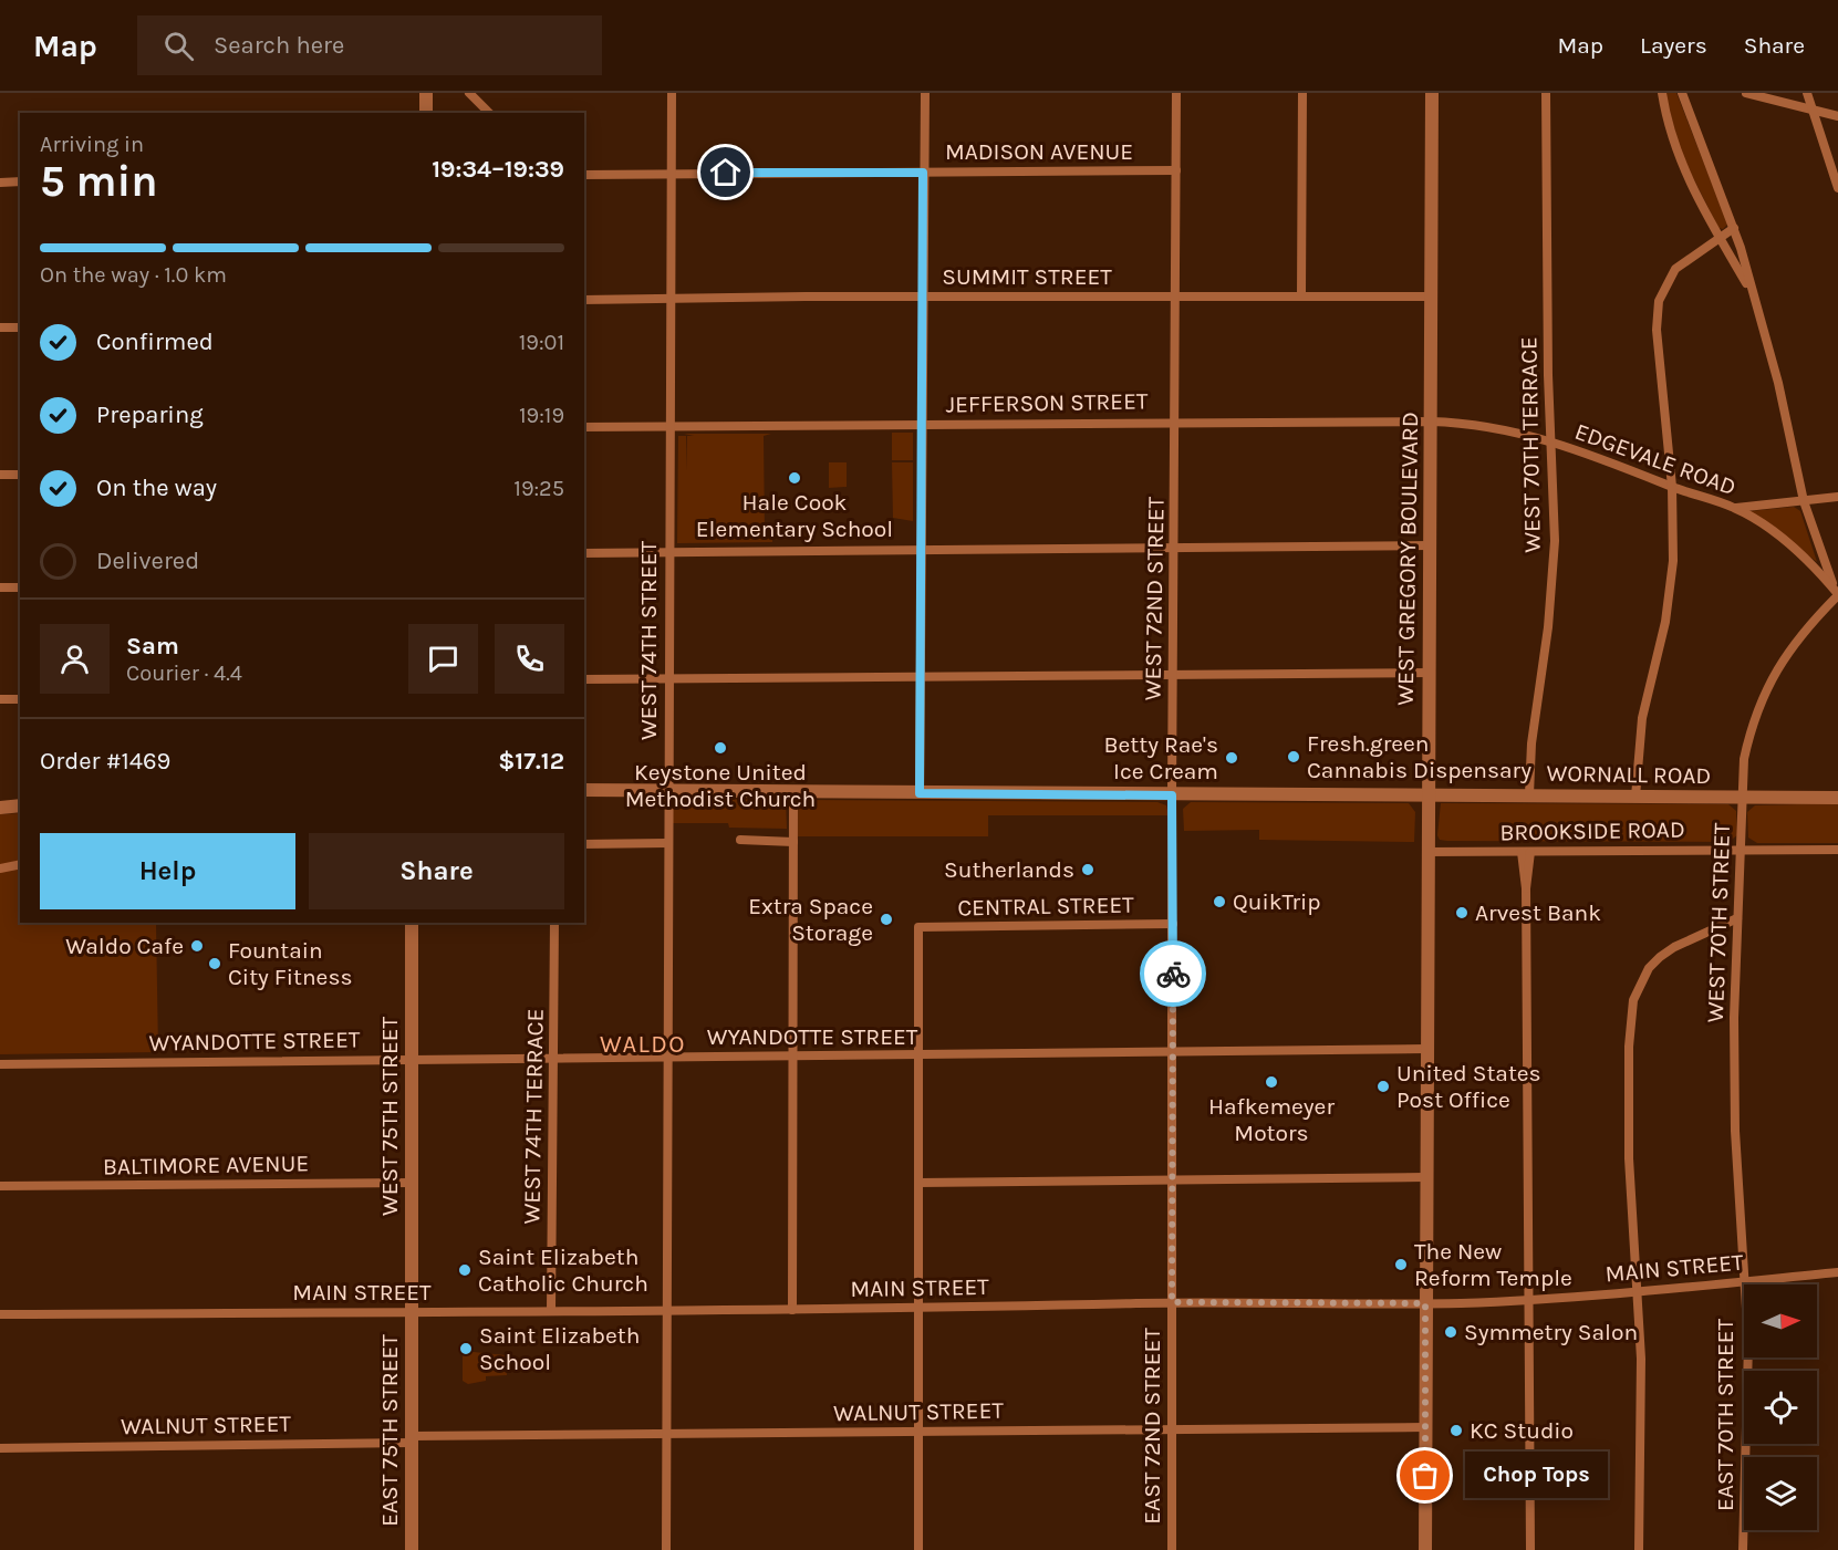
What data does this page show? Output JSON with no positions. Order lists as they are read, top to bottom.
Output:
{
  "streets": {
    "main road": [
      "WEST GREGORY BOULEVARD",
      "WORNALL ROAD",
      "WEST 75TH STREET",
      "EAST 75TH STREET"
    ],
    "street": [
      "MADISON AVENUE",
      "SUMMIT STREET",
      "JEFFERSON STREET",
      "WEST 70TH TERRACE",
      "EDGEVALE ROAD",
      "WEST 72ND STREET",
      "WEST 74TH STREET",
      "BROOKSIDE ROAD",
      "CENTRAL STREET",
      "WEST 70TH STREET",
      "WYANDOTTE STREET",
      "WEST 74TH TERRACE",
      "BALTIMORE AVENUE",
      "MAIN STREET",
      "WALNUT STREET",
      "EAST 70TH STREET",
      "EAST 72ND STREET"
    ]
  },
  "crossings": [
    ["MADISON AVENUE", "WEST 72ND STREET"],
    ["MADISON AVENUE", "WEST 74TH STREET"],
    ["SUMMIT STREET", "WEST GREGORY BOULEVARD"],
    ["SUMMIT STREET", "WEST 72ND STREET"],
    ["SUMMIT STREET", "WEST 74TH STREET"],
    ["JEFFERSON STREET", "EDGEVALE ROAD"],
    ["JEFFERSON STREET", "WEST GREGORY BOULEVARD"],
    ["JEFFERSON STREET", "WEST 72ND STREET"],
    ["JEFFERSON STREET", "WEST 74TH STREET"],
    ["WEST 70TH TERRACE", "EDGEVALE ROAD"],
    ["WEST 70TH TERRACE", "WORNALL ROAD"],
    ["EDGEVALE ROAD", "WEST GREGORY BOULEVARD"],
    ["EDGEVALE ROAD", "WEST 70TH STREET"],
    ["WEST GREGORY BOULEVARD", "WORNALL ROAD"],
    ["WEST GREGORY BOULEVARD", "BROOKSIDE ROAD"],
    ["WEST GREGORY BOULEVARD", "WYANDOTTE STREET"],
    ["WEST GREGORY BOULEVARD", "MAIN STREET"],
    ["WEST GREGORY BOULEVARD", "WALNUT STREET"],
    ["WEST 72ND STREET", "WORNALL ROAD"],
    ["WEST 72ND STREET", "CENTRAL STREET"],
    ["WEST 72ND STREET", "WYANDOTTE STREET"],
    ["WEST 72ND STREET", "MAIN STREET"],
    ["WEST 72ND STREET", "EAST 72ND STREET"],
    ["WEST 74TH STREET", "WORNALL ROAD"],
    ["WEST 74TH STREET", "WYANDOTTE STREET"],
    ["WEST 74TH STREET", "MAIN STREET"],
    ["WEST 74TH STREET", "WALNUT STREET"],
    ["WORNALL ROAD", "WEST 70TH STREET"],
    ["BROOKSIDE ROAD", "WEST 70TH STREET"],
    ["CENTRAL STREET", "WYANDOTTE STREET"],
    ["WEST 70TH STREET", "MAIN STREET"],
    ["WEST 70TH STREET", "EAST 70TH STREET"],
    ["WYANDOTTE STREET", "WEST 75TH STREET"],
    ["WYANDOTTE STREET", "WEST 74TH TERRACE"],
    ["WEST 75TH STREET", "BALTIMORE AVENUE"],
    ["WEST 75TH STREET", "MAIN STREET"],
    ["WEST 75TH STREET", "EAST 75TH STREET"],
    ["WEST 74TH TERRACE", "MAIN STREET"],
    ["MAIN STREET", "EAST 70TH STREET"],
    ["MAIN STREET", "EAST 72ND STREET"],
    ["MAIN STREET", "EAST 75TH STREET"],
    ["WALNUT STREET", "EAST 72ND STREET"],
    ["WALNUT STREET", "EAST 75TH STREET"]
  ],
  "districts": ["WALDO"],
  "places": [
    "Hale Cook Elementary School",
    "Keystone United Methodist Church",
    "Fresh.green Cannabis Dispensary",
    "Betty Rae's Ice Cream",
    "Sutherlands",
    "QuikTrip",
    "Arvest Bank",
    "Extra Space Storage",
    "Waldo Cafe",
    "Fountain City Fitness",
    "Hafkemeyer Motors",
    "United States Post Office",
    "The New Reform Temple",
    "Saint Elizabeth Catholic Church",
    "Symmetry Salon",
    "Saint Elizabeth School",
    "KC Studio",
    "Chop Tops"
  ],
  "north": "right",
  "page": {
    "header": "Map",
    "search": "Search here",
    "nav": ["Map", "Layers", "Share"],
    "heading": ["5 min", "Arriving in", "19:34–19:39"],
    "panel": [
      "Sam",
      "Courier · 4.4",
      "Order #1469",
      "$17.12"
    ],
    "bar": "On the way · 1.0 km",
    "list": [
      ["Confirmed", "19:01"],
      ["Preparing", "19:19"],
      ["On the way", "19:25"],
      "Delivered"
    ],
    "buttons": ["Help", "Share"],
    "bubble": "Chop Tops"
  }
}
